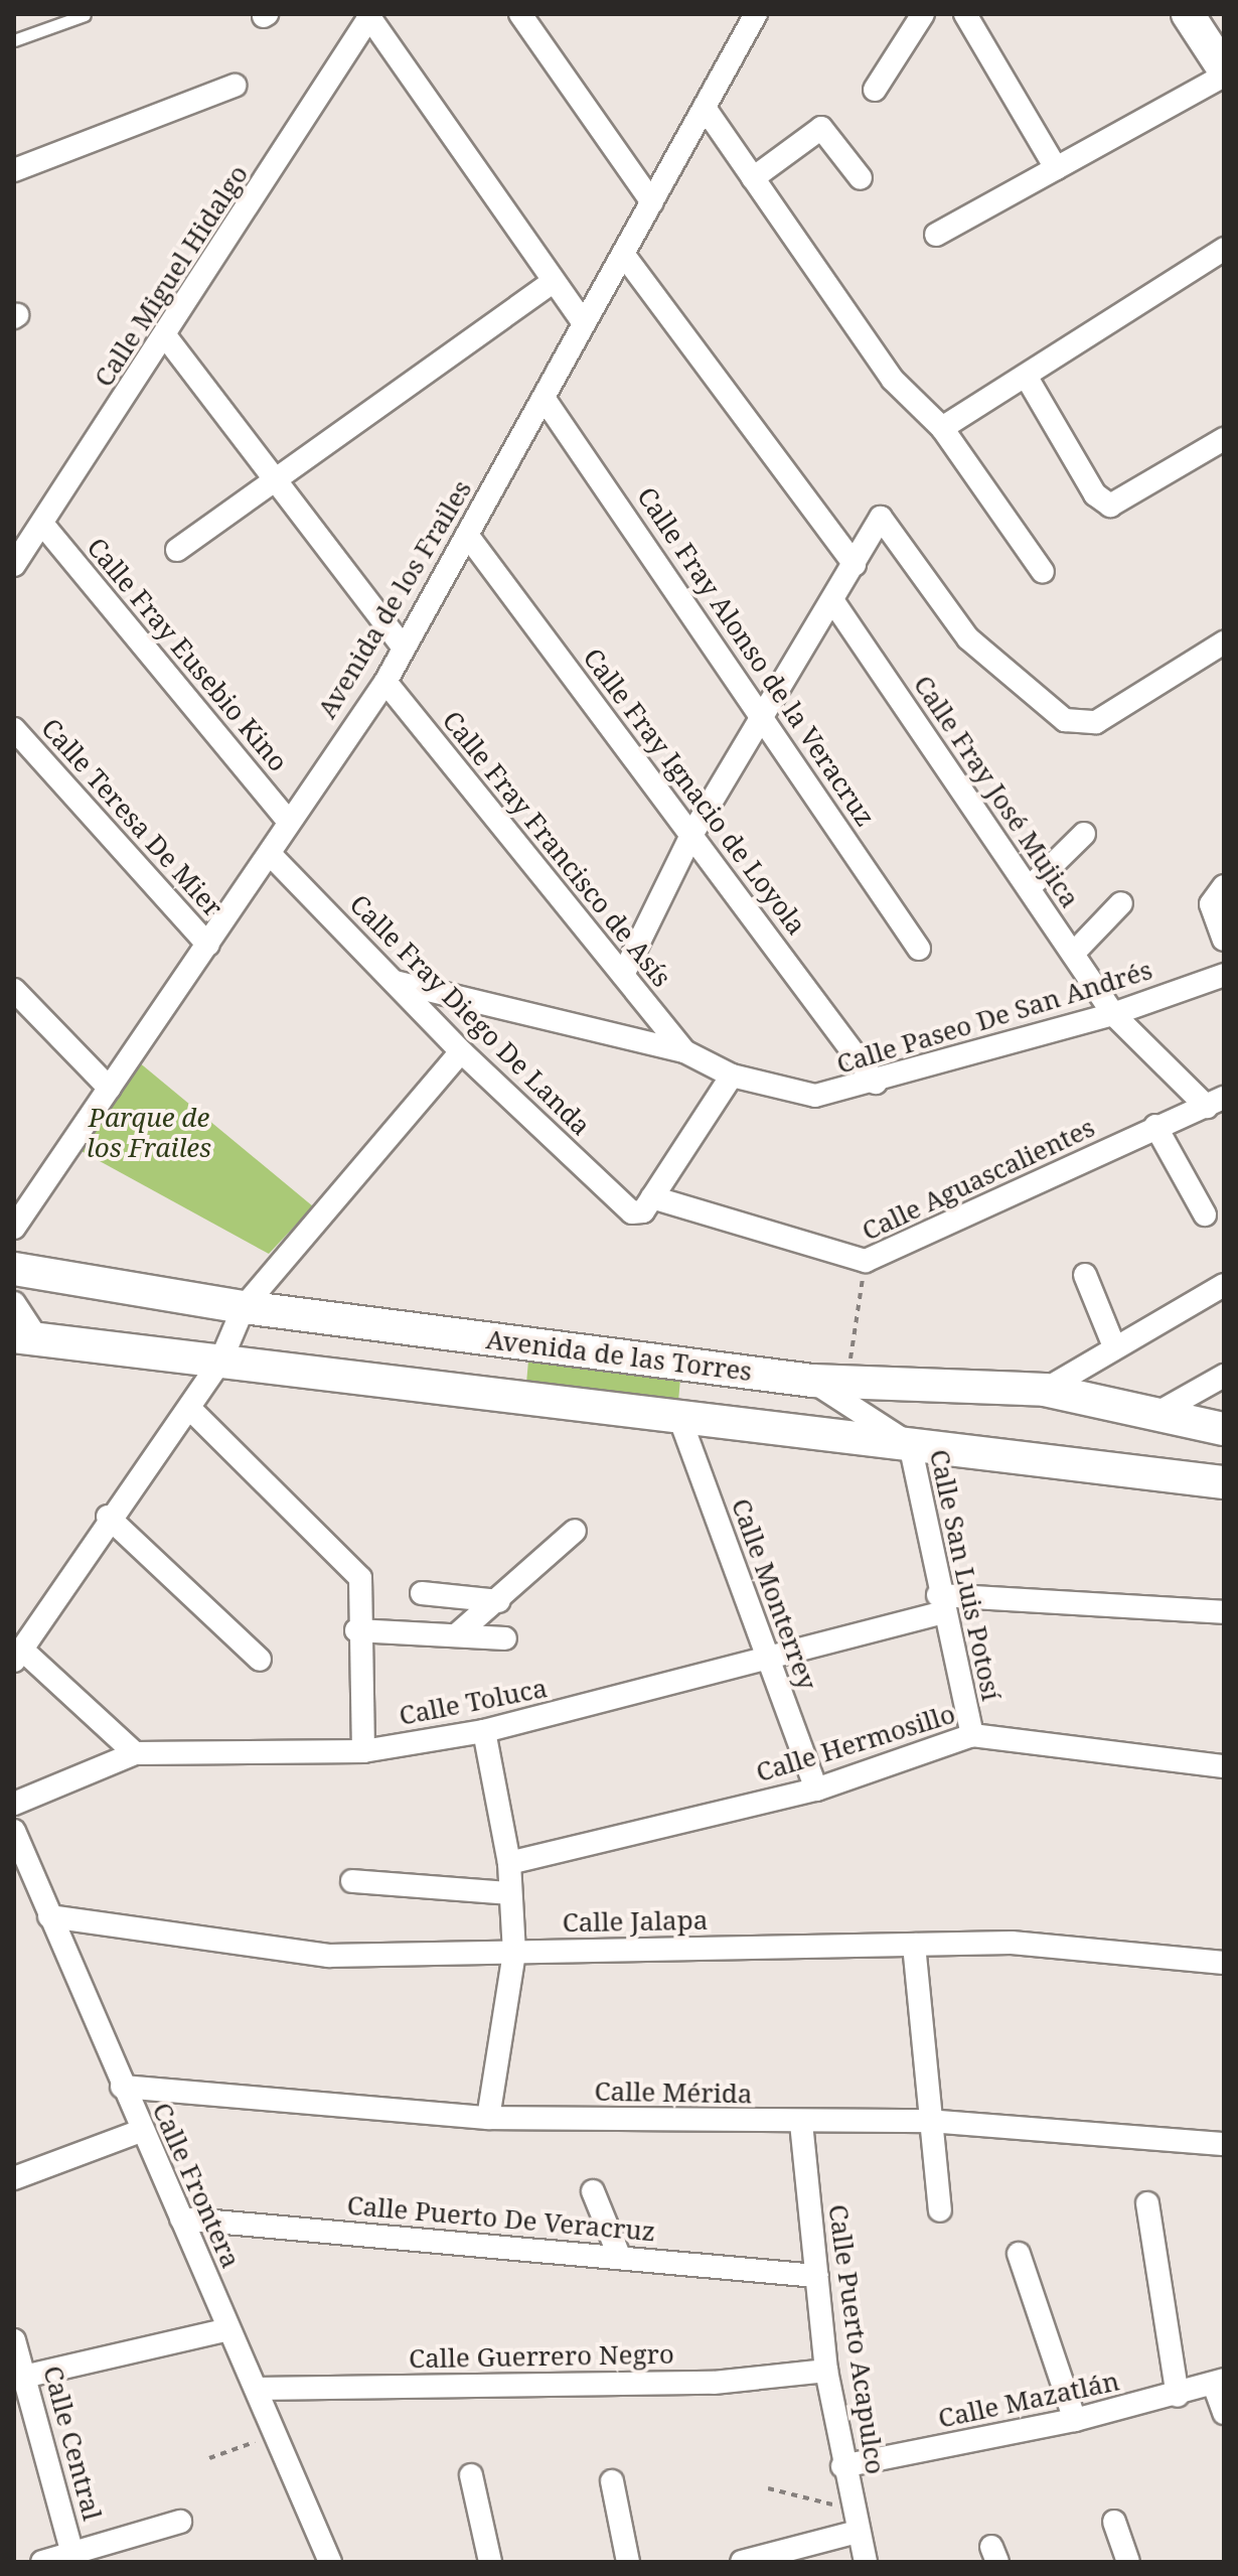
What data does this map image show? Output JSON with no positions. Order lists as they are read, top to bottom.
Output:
{
  "streets": {
    "street": [
      "Calle Miguel Hidalgo",
      "Avenida de los Frailes",
      "Calle Fray Eusebio Kino",
      "Calle Fray Alonso de la Veracruz",
      "Calle Fray Ignacio de Loyola",
      "Calle Fray José Mujica",
      "Calle Teresa De Mier",
      "Calle Fray Francisco de Asís",
      "Calle Fray Diego De Landa",
      "Calle Paseo De San Andrés",
      "Calle Aguascalientes",
      "Avenida de las Torres",
      "Calle San Luis Potosí",
      "Calle Monterrey",
      "Calle Toluca",
      "Calle Hermosillo",
      "Calle Jalapa",
      "Calle Mérida",
      "Calle Frontera",
      "Calle Puerto De Veracruz",
      "Calle Puerto Acapulco",
      "Calle Guerrero Negro",
      "Calle Mazatlán",
      "Calle Central"
    ]
  },
  "crossings": [
    ["Calle Miguel Hidalgo", "Calle Fray Eusebio Kino"],
    ["Avenida de los Frailes", "Calle Fray Eusebio Kino"],
    ["Avenida de los Frailes", "Calle Fray Alonso de la Veracruz"],
    ["Avenida de los Frailes", "Calle Fray Ignacio de Loyola"],
    ["Avenida de los Frailes", "Calle Teresa De Mier"],
    ["Avenida de los Frailes", "Calle Fray Francisco de Asís"],
    ["Avenida de los Frailes", "Calle Fray Diego De Landa"],
    ["Calle Fray Ignacio de Loyola", "Calle Paseo De San Andrés"],
    ["Calle Fray José Mujica", "Calle Paseo De San Andrés"],
    ["Calle Fray José Mujica", "Calle Aguascalientes"],
    ["Calle Fray Francisco de Asís", "Calle Paseo De San Andrés"],
    ["Calle Aguascalientes", "Avenida de las Torres"],
    ["Avenida de las Torres", "Calle San Luis Potosí"],
    ["Avenida de las Torres", "Calle Monterrey"],
    ["Calle San Luis Potosí", "Calle Toluca"],
    ["Calle San Luis Potosí", "Calle Hermosillo"],
    ["Calle Monterrey", "Calle Toluca"],
    ["Calle Monterrey", "Calle Hermosillo"],
    ["Calle Jalapa", "Calle Frontera"],
    ["Calle Mérida", "Calle Frontera"],
    ["Calle Mérida", "Calle Puerto Acapulco"],
    ["Calle Frontera", "Calle Puerto De Veracruz"],
    ["Calle Frontera", "Calle Guerrero Negro"],
    ["Calle Puerto De Veracruz", "Calle Puerto Acapulco"],
    ["Calle Puerto Acapulco", "Calle Guerrero Negro"],
    ["Calle Puerto Acapulco", "Calle Mazatlán"]
  ],
  "parks": ["Parque de los Frailes"]
}
